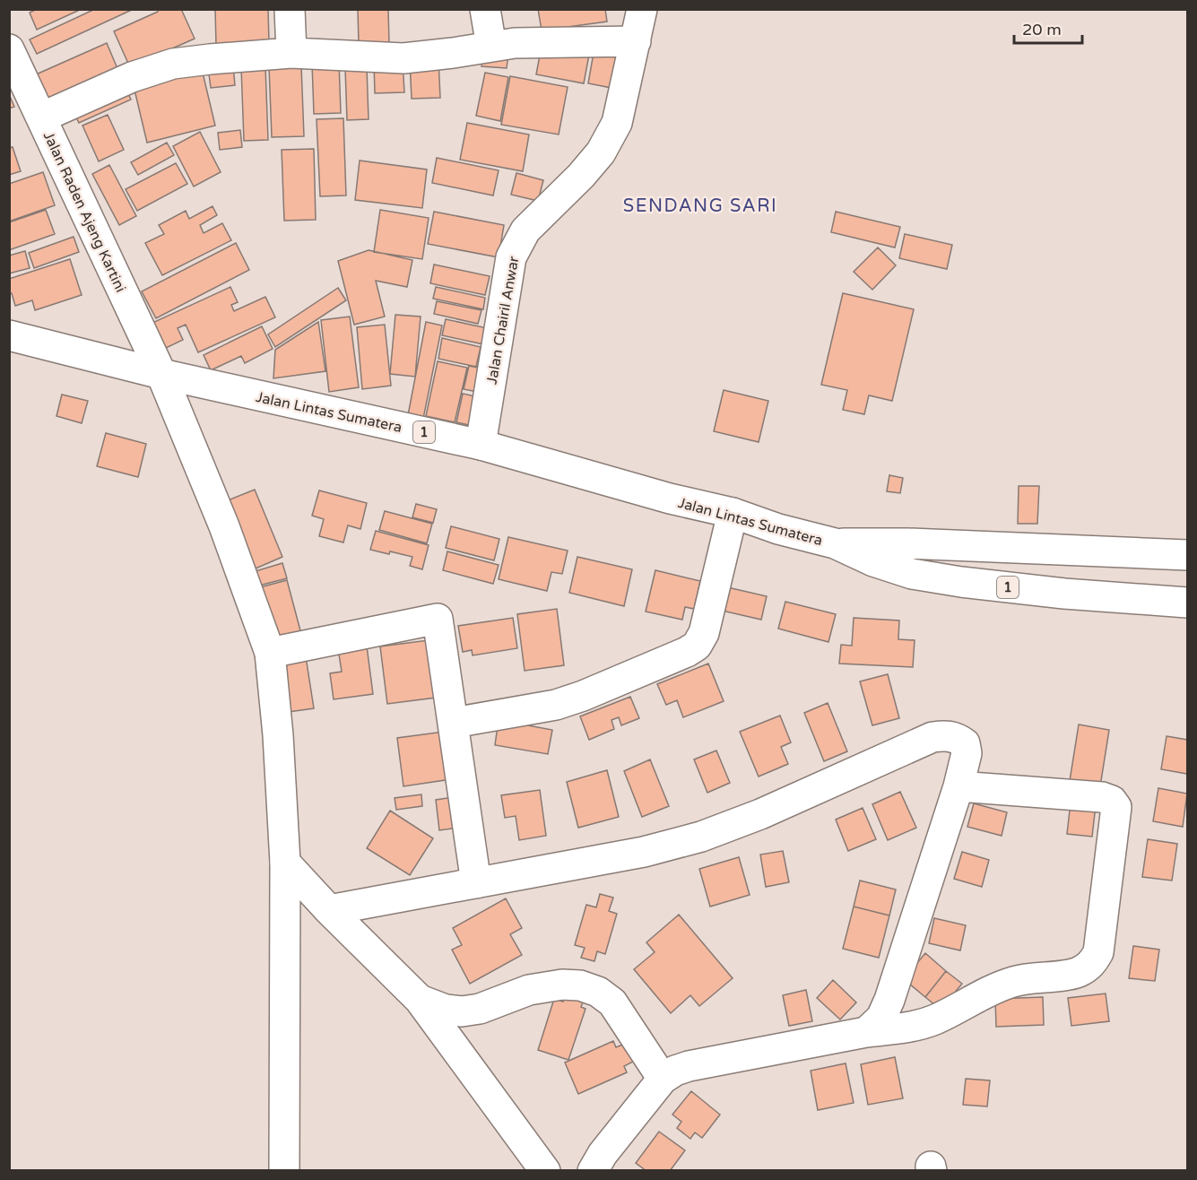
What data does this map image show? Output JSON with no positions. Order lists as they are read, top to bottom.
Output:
{
  "streets": {
    "main road": [
      "Jalan Raden Ajeng Kartini",
      "Jalan Chairil Anwar",
      "Jalan Lintas Sumatera",
      "1"
    ]
  },
  "crossings": [
    ["Jalan Raden Ajeng Kartini", "Jalan Lintas Sumatera"],
    ["Jalan Chairil Anwar", "Jalan Lintas Sumatera"]
  ],
  "districts": ["SENDANG SARI"],
  "scale_bar": "20 m"
}
